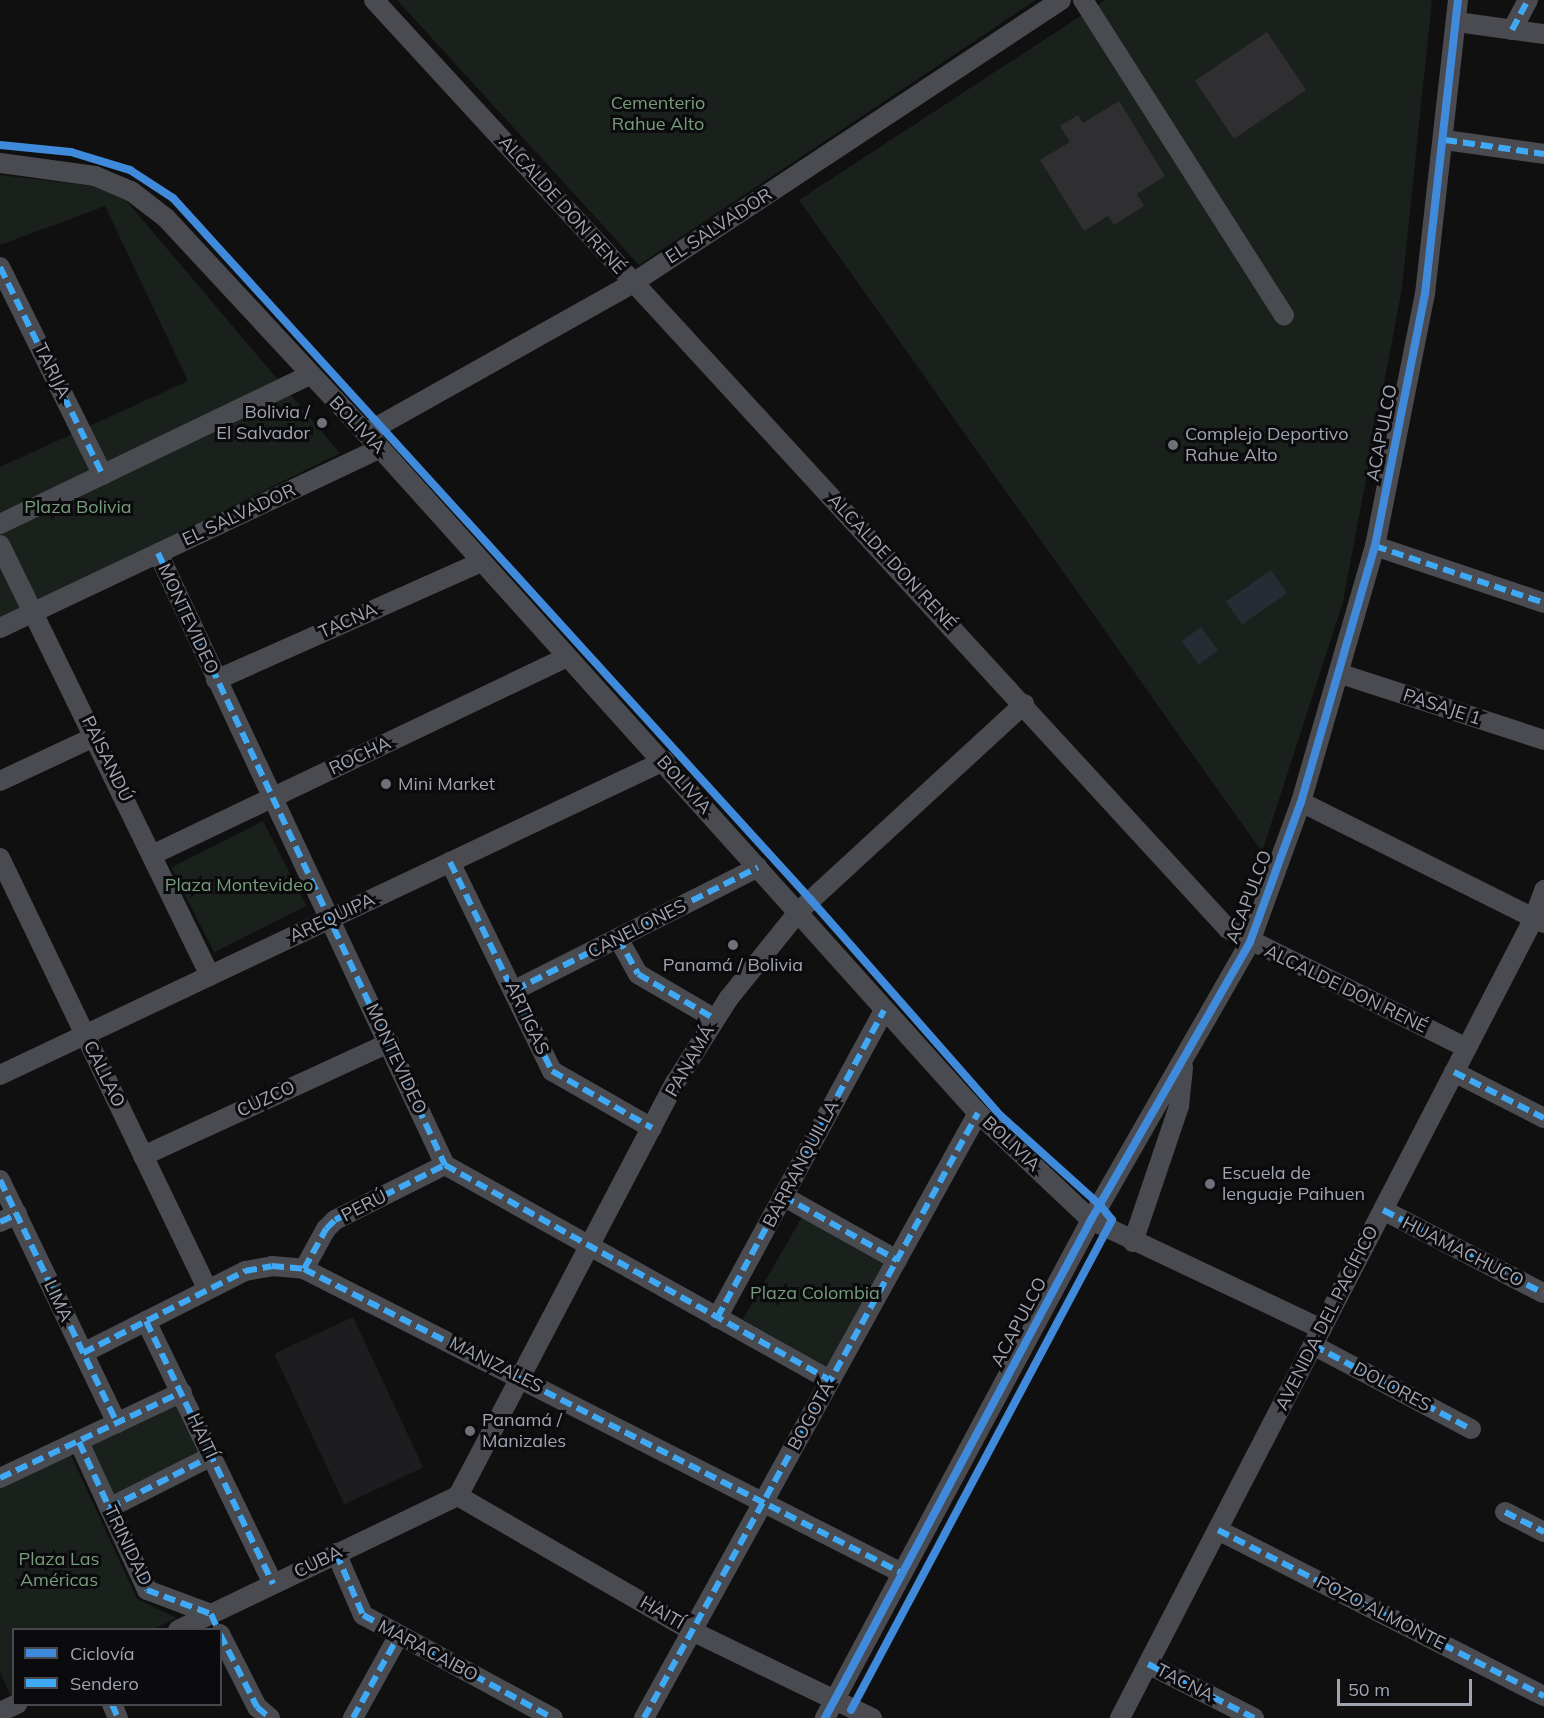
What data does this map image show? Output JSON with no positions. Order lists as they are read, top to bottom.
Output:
{
  "streets": {
    "street": [
      "ALCALDE DON RENÉ",
      "EL SALVADOR",
      "TARIJA",
      "BOLIVIA",
      "ACAPULCO",
      "MONTEVIDEO",
      "TACNA",
      "PASAJE 1",
      "ROCHA",
      "PAISANDÚ",
      "AREQUIPA",
      "CANELONES",
      "ARTIGAS",
      "PANAMÁ",
      "CALLAO",
      "CUZCO",
      "BARRANQUILLA",
      "PERÚ",
      "HUAMACHUCO",
      "LIMA",
      "AVENIDA DEL PACÍFICO",
      "MANIZALES",
      "DOLORES",
      "BOGOTÁ",
      "HAITÍ",
      "TRINIDAD",
      "CUBA",
      "POZO ALMONTE",
      "MARACAIBO"
    ]
  },
  "crossings": [
    ["ALCALDE DON RENÉ", "EL SALVADOR"],
    ["ALCALDE DON RENÉ", "ACAPULCO"],
    ["ALCALDE DON RENÉ", "PANAMÁ"],
    ["ALCALDE DON RENÉ", "AVENIDA DEL PACÍFICO"],
    ["EL SALVADOR", "BOLIVIA"],
    ["EL SALVADOR", "MONTEVIDEO"],
    ["EL SALVADOR", "PAISANDÚ"],
    ["BOLIVIA", "ACAPULCO"],
    ["BOLIVIA", "TACNA"],
    ["BOLIVIA", "ROCHA"],
    ["BOLIVIA", "AREQUIPA"],
    ["BOLIVIA", "CANELONES"],
    ["BOLIVIA", "PANAMÁ"],
    ["BOLIVIA", "BARRANQUILLA"],
    ["BOLIVIA", "AVENIDA DEL PACÍFICO"],
    ["BOLIVIA", "DOLORES"],
    ["BOLIVIA", "BOGOTÁ"],
    ["ACAPULCO", "PASAJE 1"],
    ["ACAPULCO", "MANIZALES"],
    ["ACAPULCO", "HAITÍ"],
    ["MONTEVIDEO", "TACNA"],
    ["MONTEVIDEO", "ROCHA"],
    ["MONTEVIDEO", "AREQUIPA"],
    ["MONTEVIDEO", "CUZCO"],
    ["MONTEVIDEO", "PERÚ"],
    ["TACNA", "AVENIDA DEL PACÍFICO"],
    ["ROCHA", "PAISANDÚ"],
    ["PAISANDÚ", "AREQUIPA"],
    ["AREQUIPA", "ARTIGAS"],
    ["AREQUIPA", "CALLAO"],
    ["CANELONES", "ARTIGAS"],
    ["ARTIGAS", "PANAMÁ"],
    ["PANAMÁ", "MANIZALES"],
    ["PANAMÁ", "HAITÍ"],
    ["PANAMÁ", "CUBA"],
    ["CALLAO", "CUZCO"],
    ["CALLAO", "MANIZALES"],
    ["PERÚ", "MANIZALES"],
    ["HUAMACHUCO", "AVENIDA DEL PACÍFICO"],
    ["LIMA", "MANIZALES"],
    ["AVENIDA DEL PACÍFICO", "DOLORES"],
    ["AVENIDA DEL PACÍFICO", "POZO ALMONTE"],
    ["MANIZALES", "BOGOTÁ"],
    ["MANIZALES", "HAITÍ"],
    ["BOGOTÁ", "HAITÍ"],
    ["HAITÍ", "CUBA"],
    ["TRINIDAD", "CUBA"],
    ["CUBA", "MARACAIBO"]
  ],
  "parks": [
    "Cementerio Rahue Alto",
    "Plaza Bolivia",
    "Plaza Montevideo",
    "Plaza Colombia",
    "Plaza Las Américas"
  ],
  "places": [
    "Bolivia / El Salvador",
    "Complejo Deportivo Rahue Alto",
    "Mini Market",
    "Panamá / Bolivia",
    "Escuela de lenguaje Paihuen",
    "Panamá / Manizales"
  ],
  "legend": ["Ciclovía", "Sendero"],
  "scale_bar": "50 m"
}
